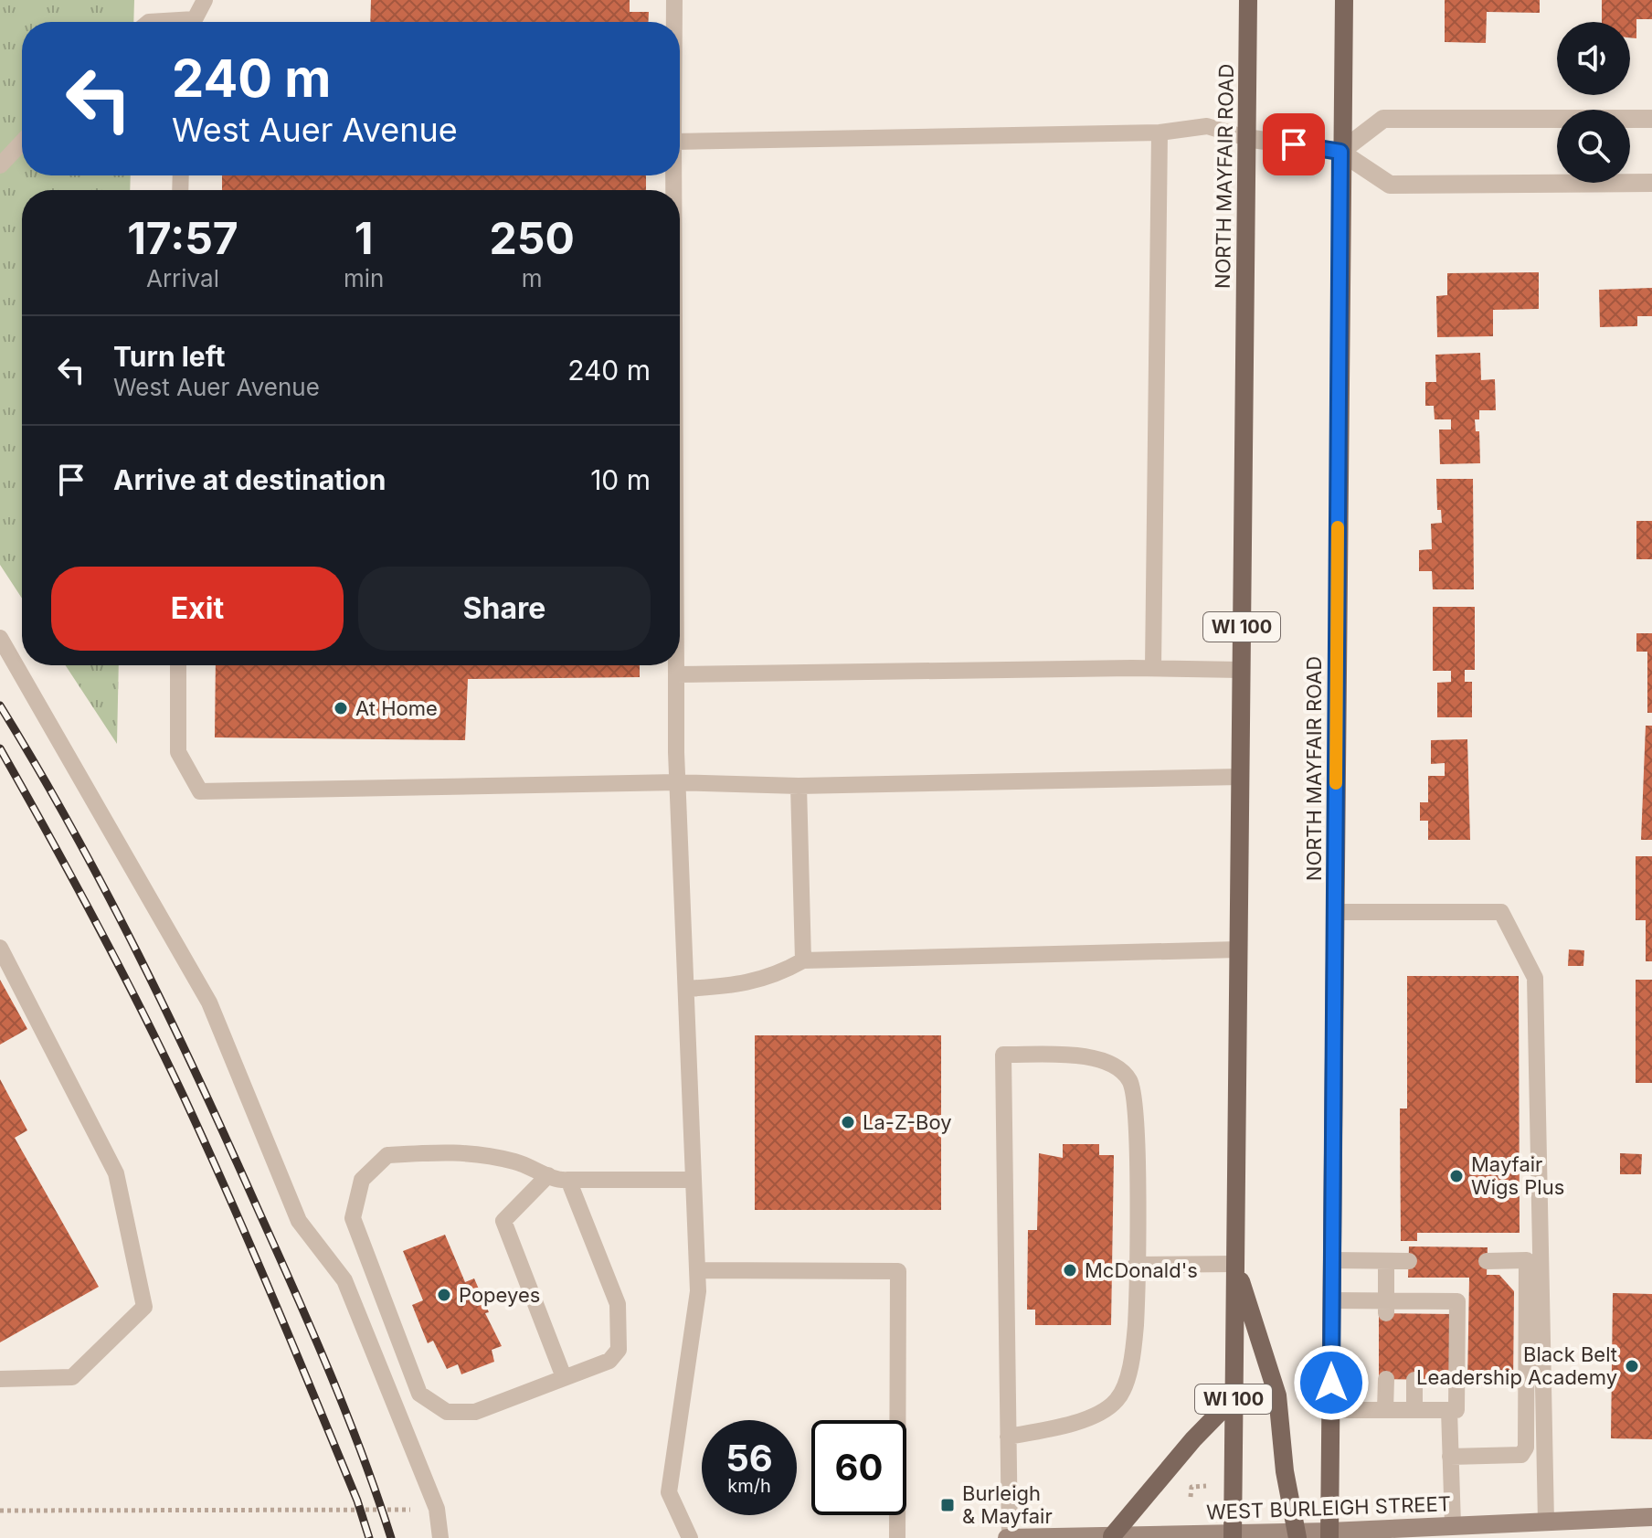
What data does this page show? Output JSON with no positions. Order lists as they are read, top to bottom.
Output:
{
  "streets": {
    "main road": ["NORTH MAYFAIR ROAD", "WI 100", "WEST BURLEIGH STREET"]
  },
  "crossings": [
    ["NORTH MAYFAIR ROAD", "WEST BURLEIGH STREET"]
  ],
  "places": {
    "other": [
      "At Home",
      "La-Z-Boy",
      "Mayfair Wigs Plus",
      "McDonald's",
      "Popeyes",
      "Black Belt Leadership Academy"
    ],
    "transit": ["Burleigh & Mayfair"]
  },
  "page": {
    "turn": ["240 m", "West Auer Avenue"],
    "eta": [
      "17:57",
      "Arrival",
      "1",
      "min",
      "250",
      "m"
    ],
    "list": [
      {
        "name": "Turn left",
        "note": "West Auer Avenue",
        "value": "240 m"
      },
      {
        "name": "Arrive at destination",
        "value": "10 m"
      }
    ],
    "buttons": ["Exit", "Share"],
    "speed": "56 km/h",
    "limit": "60"
  }
}
